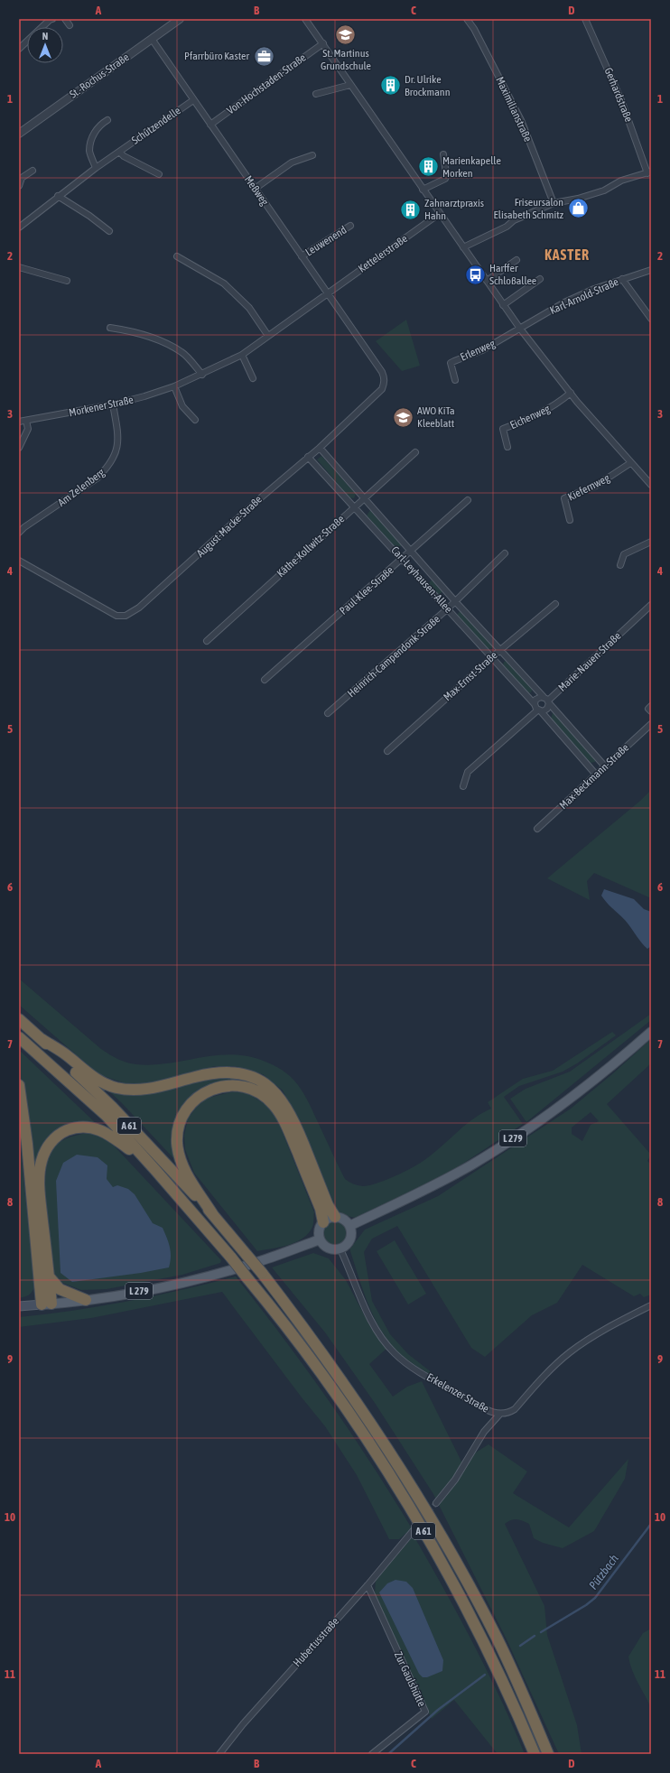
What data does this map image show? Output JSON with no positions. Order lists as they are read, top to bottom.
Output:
{
  "streets": {
    "highway": ["A 61"],
    "main road": ["L 279"],
    "street": [
      "St.-Rochus-Straße",
      "Von-Hochstaden-Straße",
      "Gerhardstraße",
      "Maximilianstraße",
      "Schützendelle",
      "Meßweg",
      "Leuwenend",
      "Kettelerstraße",
      "Karl-Arnold-Straße",
      "Erlenweg",
      "Morkener Straße",
      "Eichenweg",
      "Am Zelenberg",
      "Kiefernweg",
      "August-Macke-Straße",
      "Käthe-Kollwitz-Straße",
      "Carl-Leyhausen-Allee",
      "Paul-Klee-Straße",
      "Heinrich-Campendonk-Straße",
      "Marie-Nauen-Straße",
      "Max-Ernst-Straße",
      "Max-Beckmann-Straße",
      "Erkelenzer Straße",
      "Hubertusstraße",
      "Zur Gaulshütte"
    ]
  },
  "crossings": [
    ["St.-Rochus-Straße", "Meßweg"],
    ["Von-Hochstaden-Straße", "Meßweg"],
    ["Schützendelle", "Meßweg"],
    ["Meßweg", "Leuwenend"],
    ["Meßweg", "Kettelerstraße"],
    ["Meßweg", "Morkener Straße"],
    ["Meßweg", "August-Macke-Straße"],
    ["Kettelerstraße", "Morkener Straße"],
    ["Karl-Arnold-Straße", "Erlenweg"],
    ["Morkener Straße", "Am Zelenberg"],
    ["August-Macke-Straße", "Carl-Leyhausen-Allee"],
    ["Käthe-Kollwitz-Straße", "Carl-Leyhausen-Allee"],
    ["Carl-Leyhausen-Allee", "Paul-Klee-Straße"],
    ["Carl-Leyhausen-Allee", "Heinrich-Campendonk-Straße"],
    ["Carl-Leyhausen-Allee", "Marie-Nauen-Straße"],
    ["Carl-Leyhausen-Allee", "Max-Ernst-Straße"],
    ["Carl-Leyhausen-Allee", "Max-Beckmann-Straße"],
    ["L 279", "Erkelenzer Straße"],
    ["Hubertusstraße", "Zur Gaulshütte"]
  ],
  "districts": ["KASTER"],
  "water": ["Pützbach"],
  "places": {
    "school or university": ["St. Martinus Grundschule", "AWO KiTa Kleeblatt"],
    "office": ["Pfarrbüro Kaster"],
    "building": ["Dr. Ulrike Brockmann", "Marienkapelle Morken", "Zahnarztpraxis Hahn"],
    "shop": ["Friseursalon Elisabeth Schmitz"],
    "bus stop": ["Harffer Schloßallee"]
  },
  "north": "top",
  "grid": {
    "columns": [
      "A",
      "B",
      "C",
      "D"
    ],
    "rows": [
      "1",
      "2",
      "3",
      "4",
      "5",
      "6",
      "7",
      "8",
      "9",
      "10",
      "11"
    ]
  }
}
